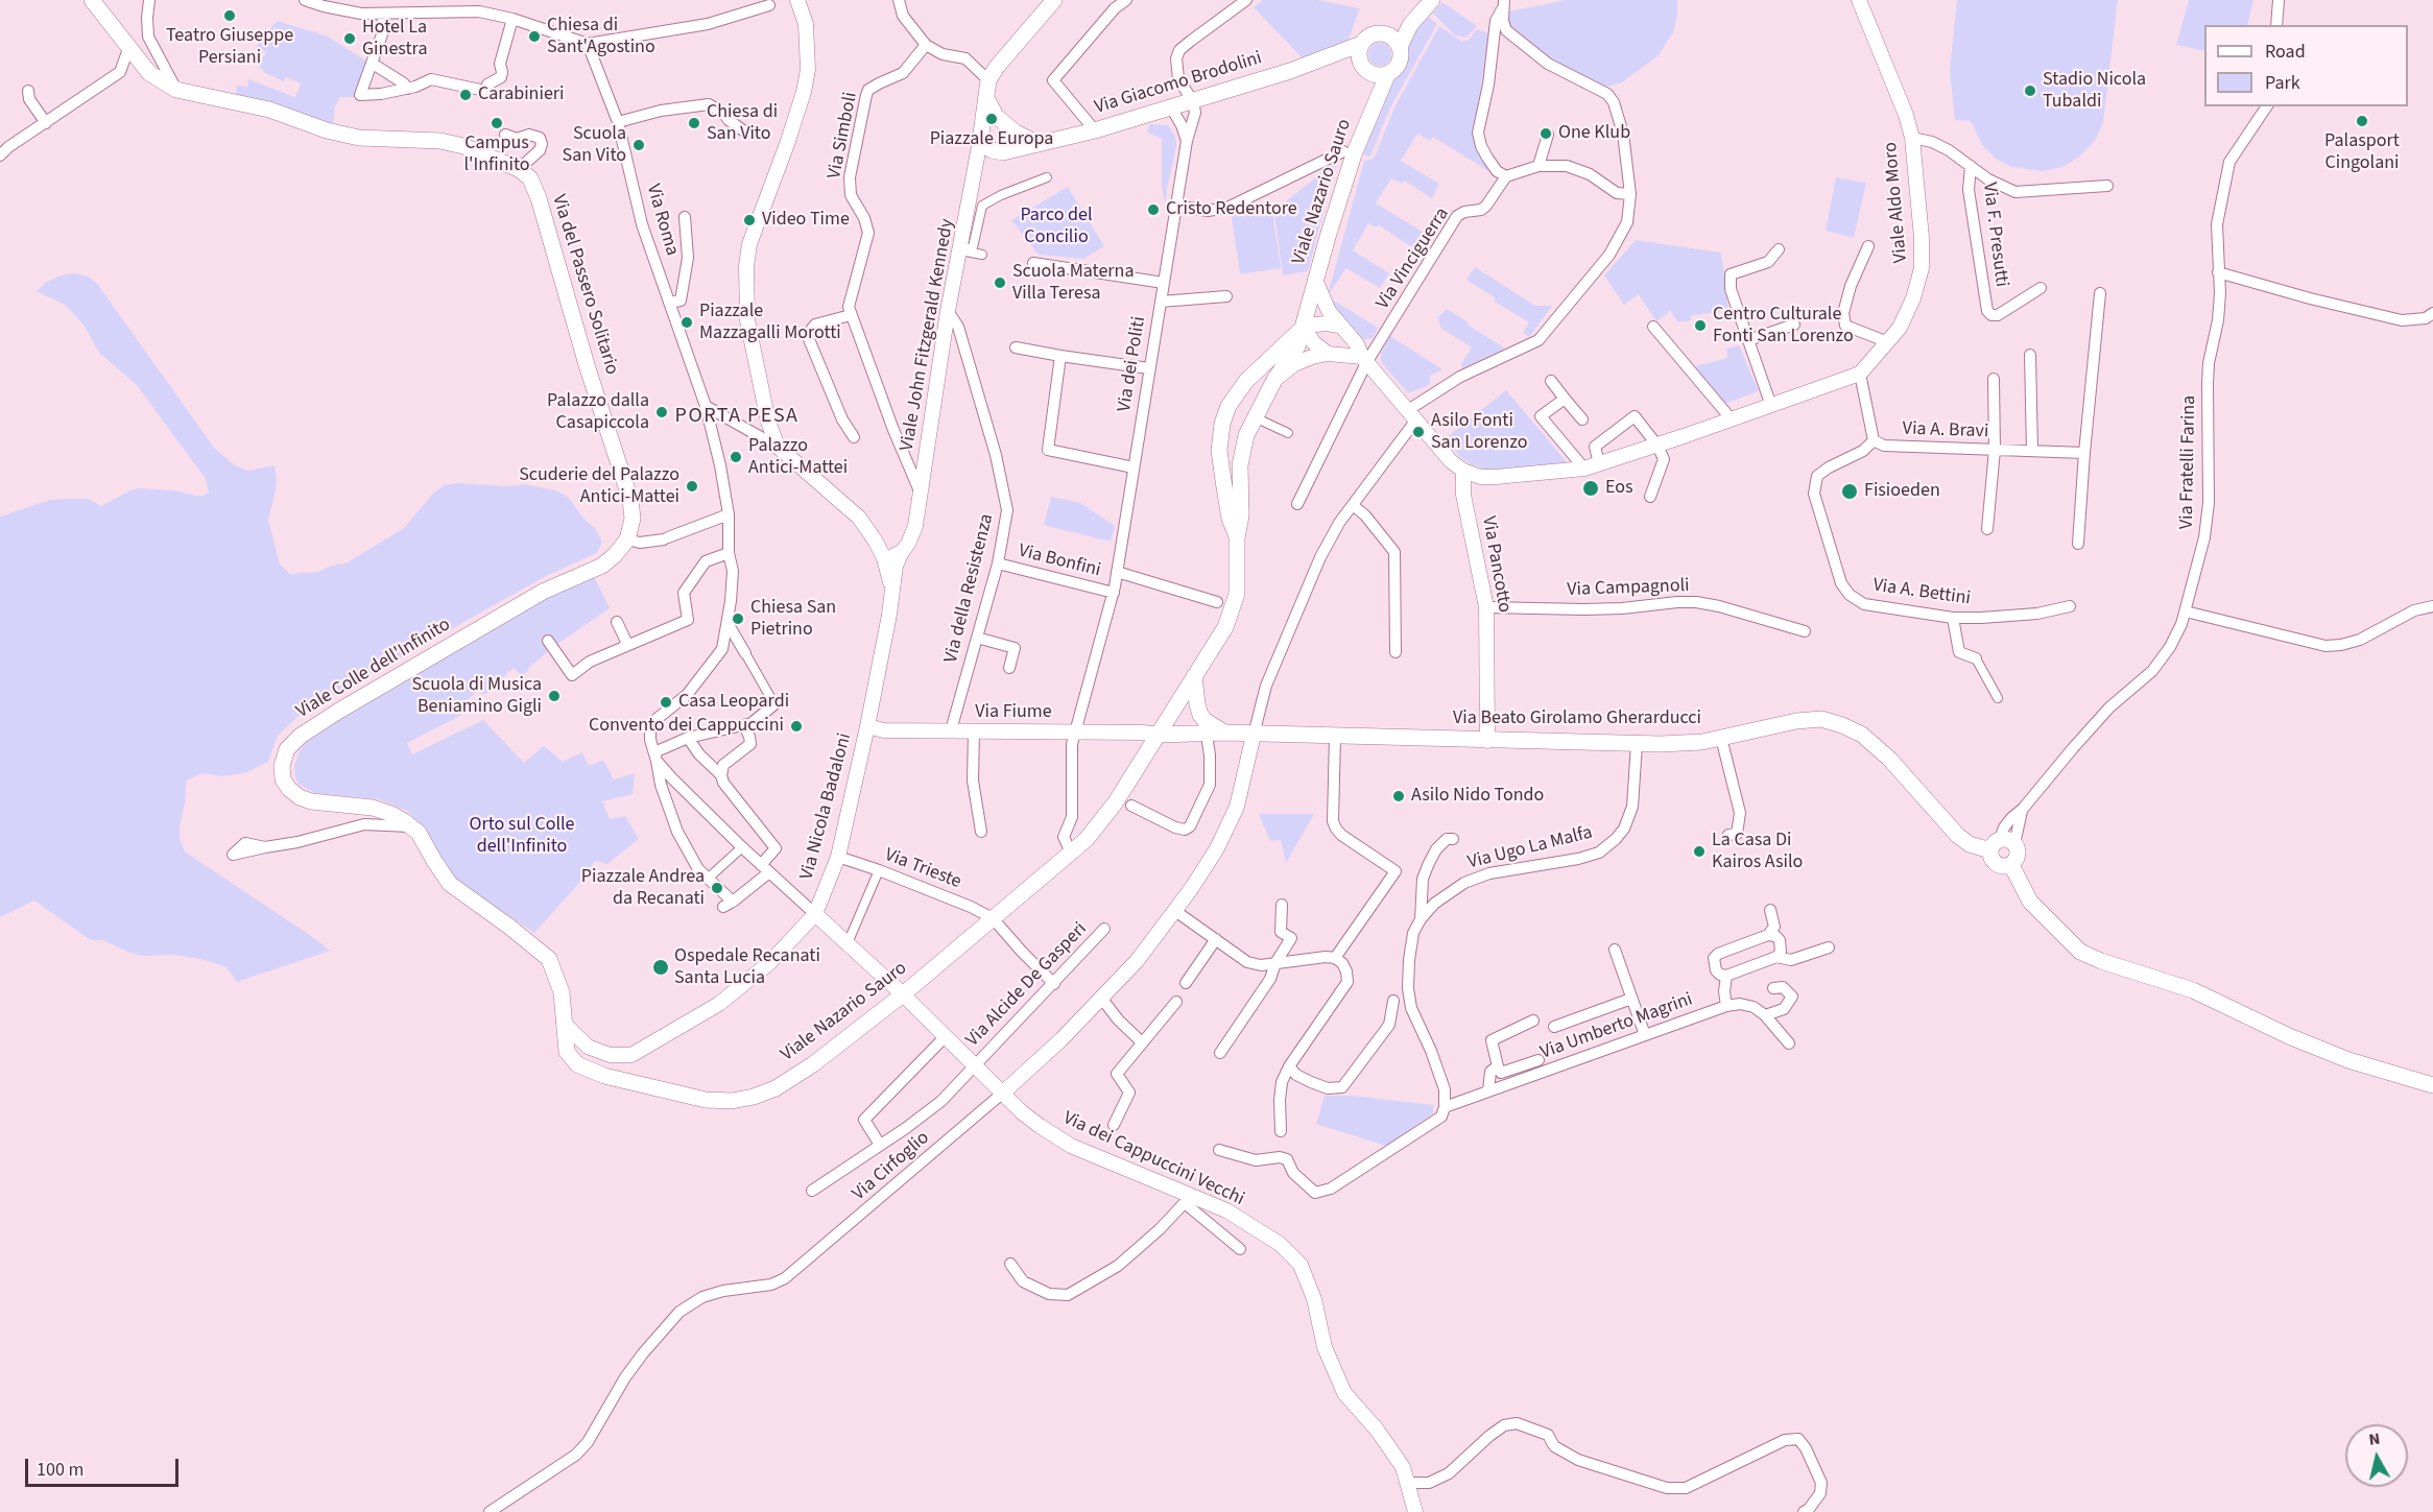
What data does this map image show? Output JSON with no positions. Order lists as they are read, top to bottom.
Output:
{
  "streets": {
    "main road": [
      "Via Giacomo Brodolini",
      "Viale Nazario Sauro",
      "Via del Passero Solitario",
      "Viale Colle dell'Infinito",
      "Via Beato Girolamo Gherarducci"
    ],
    "street": [
      "Via Simboli",
      "Viale Aldo Moro",
      "Via Roma",
      "Via F. Presutti",
      "Via Vinciguerra",
      "Viale John Fitzgerald Kennedy",
      "Via dei Politi",
      "Via A. Bravi",
      "Via Fratelli Farina",
      "Via Bonfini",
      "Via Pancotto",
      "Via della Resistenza",
      "Via Campagnoli",
      "Via A. Bettini",
      "Via Fiume",
      "Via Nicola Badaloni",
      "Via Ugo La Malfa",
      "Via Trieste",
      "Via Alcide De Gasperi",
      "Via Umberto Magrini",
      "Via dei Cappuccini Vecchi",
      "Via Cirfoglio"
    ]
  },
  "crossings": [
    ["Via Giacomo Brodolini", "Viale Nazario Sauro"],
    ["Via Giacomo Brodolini", "Via dei Politi"],
    ["Viale Nazario Sauro", "Viale Colle dell'Infinito"],
    ["Viale Nazario Sauro", "Via Fiume"],
    ["Viale Nazario Sauro", "Via Nicola Badaloni"],
    ["Viale Nazario Sauro", "Via Trieste"],
    ["Viale Nazario Sauro", "Via dei Cappuccini Vecchi"],
    ["Viale Aldo Moro", "Via F. Presutti"],
    ["Viale Aldo Moro", "Via Pancotto"],
    ["Via del Passero Solitario", "Viale Colle dell'Infinito"],
    ["Viale John Fitzgerald Kennedy", "Via della Resistenza"],
    ["Viale John Fitzgerald Kennedy", "Via Nicola Badaloni"],
    ["Via dei Politi", "Via Bonfini"],
    ["Via dei Politi", "Via Fiume"],
    ["Via A. Bravi", "Via A. Bettini"],
    ["Via Fratelli Farina", "Via Beato Girolamo Gherarducci"],
    ["Via Bonfini", "Via della Resistenza"],
    ["Via Pancotto", "Via Campagnoli"],
    ["Via Pancotto", "Via Beato Girolamo Gherarducci"],
    ["Via della Resistenza", "Via Fiume"],
    ["Viale Colle dell'Infinito", "Via Nicola Badaloni"],
    ["Via Fiume", "Via Nicola Badaloni"],
    ["Via Beato Girolamo Gherarducci", "Via Ugo La Malfa"],
    ["Via Nicola Badaloni", "Via Trieste"],
    ["Via Nicola Badaloni", "Via dei Cappuccini Vecchi"],
    ["Via Ugo La Malfa", "Via Umberto Magrini"],
    ["Via Alcide De Gasperi", "Via dei Cappuccini Vecchi"],
    ["Via dei Cappuccini Vecchi", "Via Cirfoglio"]
  ],
  "districts": ["PORTA PESA"],
  "parks": ["Parco del Concilio", "Orto sul Colle dell'Infinito"],
  "places": [
    "Teatro Giuseppe Persiani",
    "Chiesa di Sant'Agostino",
    "Hotel La Ginestra",
    "Stadio Nicola Tubaldi",
    "Carabinieri",
    "Piazzale Europa",
    "Palasport Cingolani",
    "Campus l'Infinito",
    "Chiesa di San Vito",
    "One Klub",
    "Scuola San Vito",
    "Cristo Redentore",
    "Video Time",
    "Scuola Materna Villa Teresa",
    "Piazzale Mazzagalli Morotti",
    "Centro Culturale Fonti San Lorenzo",
    "Palazzo dalla Casapiccola",
    "Asilo Fonti San Lorenzo",
    "Palazzo Antici-Mattei",
    "Scuderie del Palazzo Antici-Mattei",
    "Eos",
    "Fisioeden",
    "Chiesa San Pietrino",
    "Scuola di Musica Beniamino Gigli",
    "Casa Leopardi",
    "Convento dei Cappuccini",
    "Asilo Nido Tondo",
    "La Casa Di Kairos Asilo",
    "Piazzale Andrea da Recanati",
    "Ospedale Recanati Santa Lucia"
  ],
  "legend": ["Road", "Park"],
  "scale_bar": "100 m",
  "north": "top"
}
